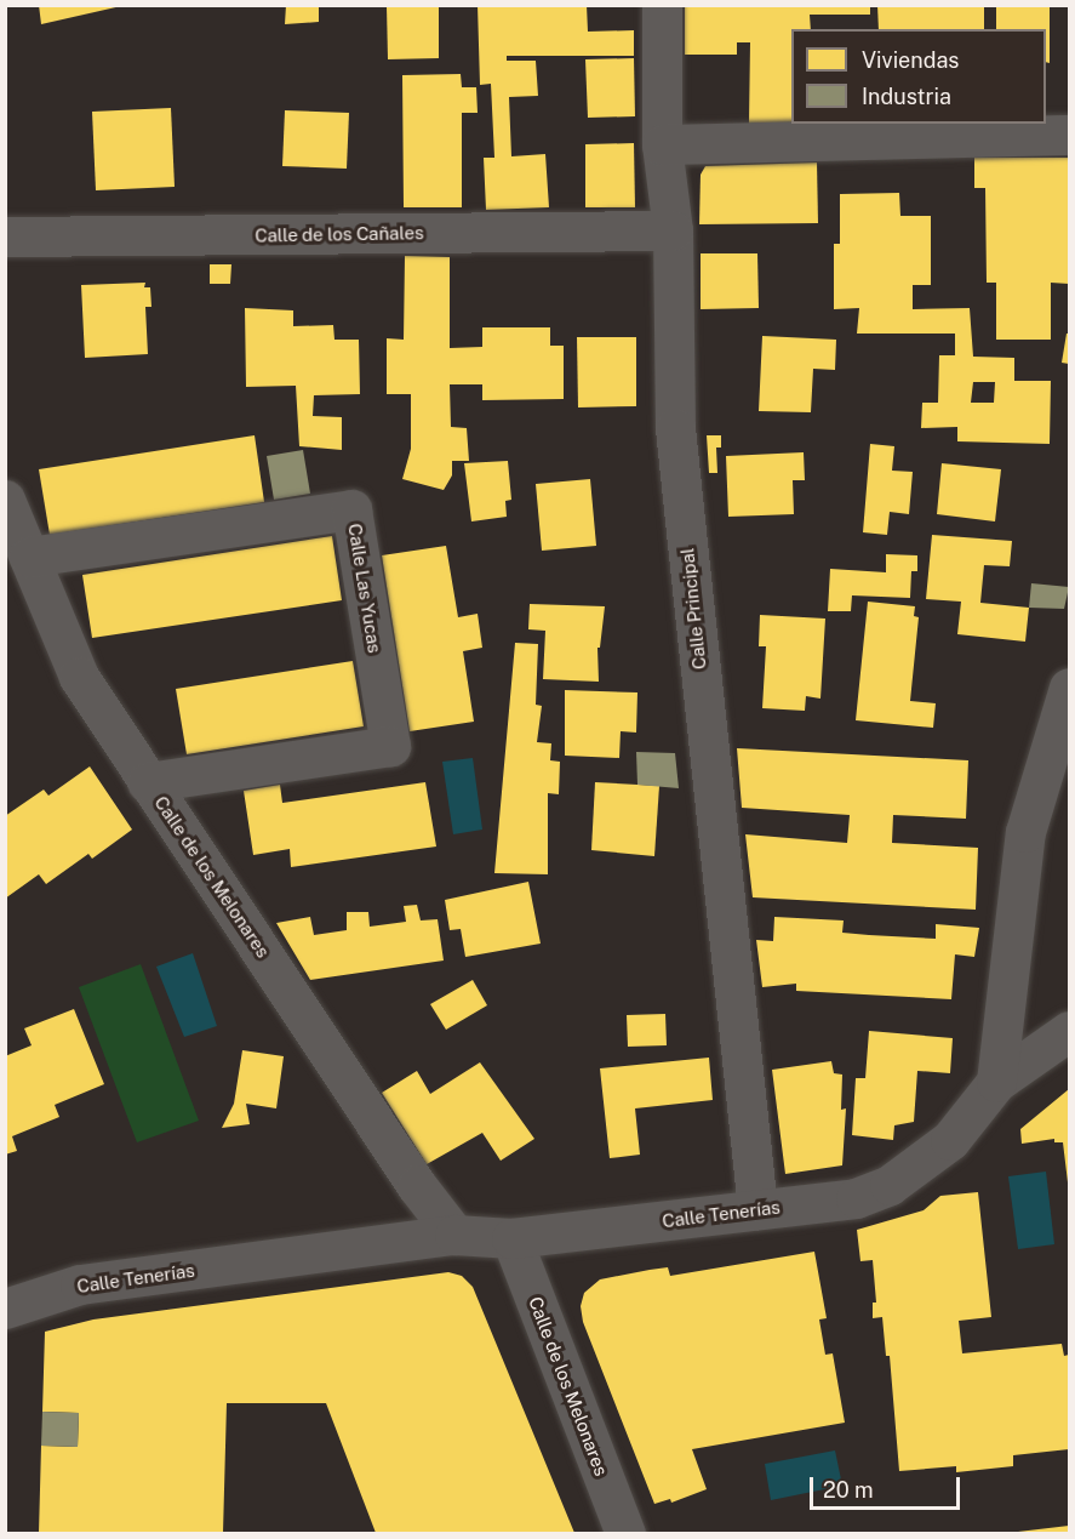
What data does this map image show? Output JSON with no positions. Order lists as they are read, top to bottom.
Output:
{
  "streets": {
    "street": [
      "Calle de los Cañales",
      "Calle Las Yucas",
      "Calle Principal",
      "Calle de los Melonares",
      "Calle Tenerías"
    ]
  },
  "crossings": [
    ["Calle de los Cañales", "Calle Principal"],
    ["Calle Las Yucas", "Calle de los Melonares"],
    ["Calle Principal", "Calle Tenerías"],
    ["Calle de los Melonares", "Calle Tenerías"]
  ],
  "legend": ["Viviendas", "Industria"],
  "scale_bar": "20 m"
}
